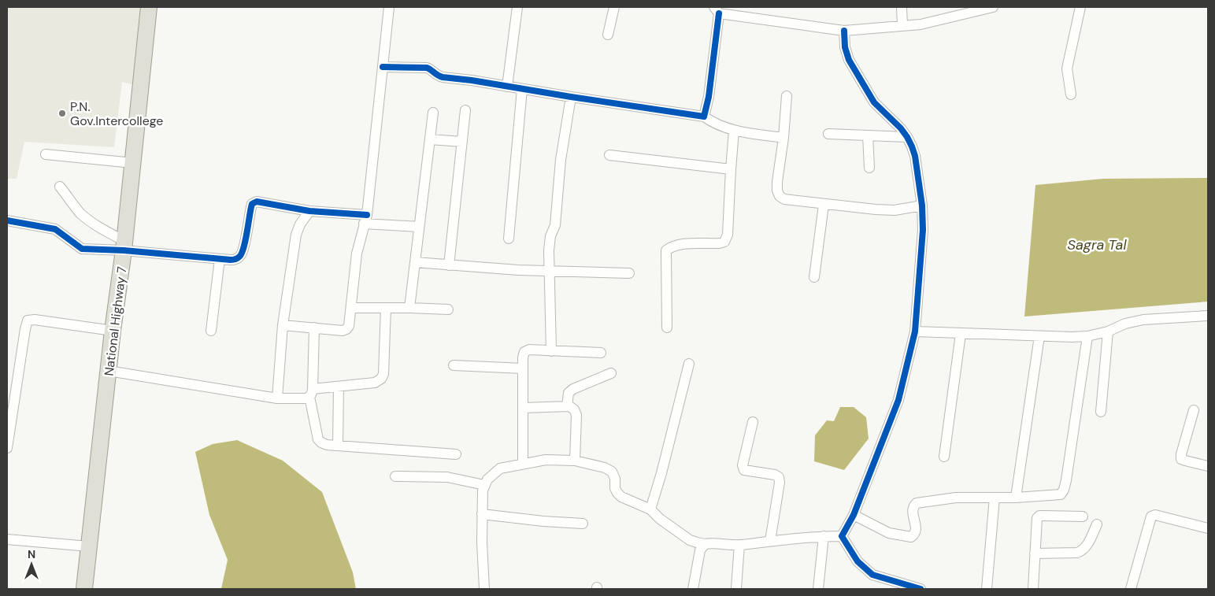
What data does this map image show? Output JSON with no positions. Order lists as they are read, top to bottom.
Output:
{
  "streets": {
    "main road": ["National Highway 7"]
  },
  "water": ["Sagra Tal"],
  "places": ["P.N. Gov.Intercollege"],
  "north": "top"
}
